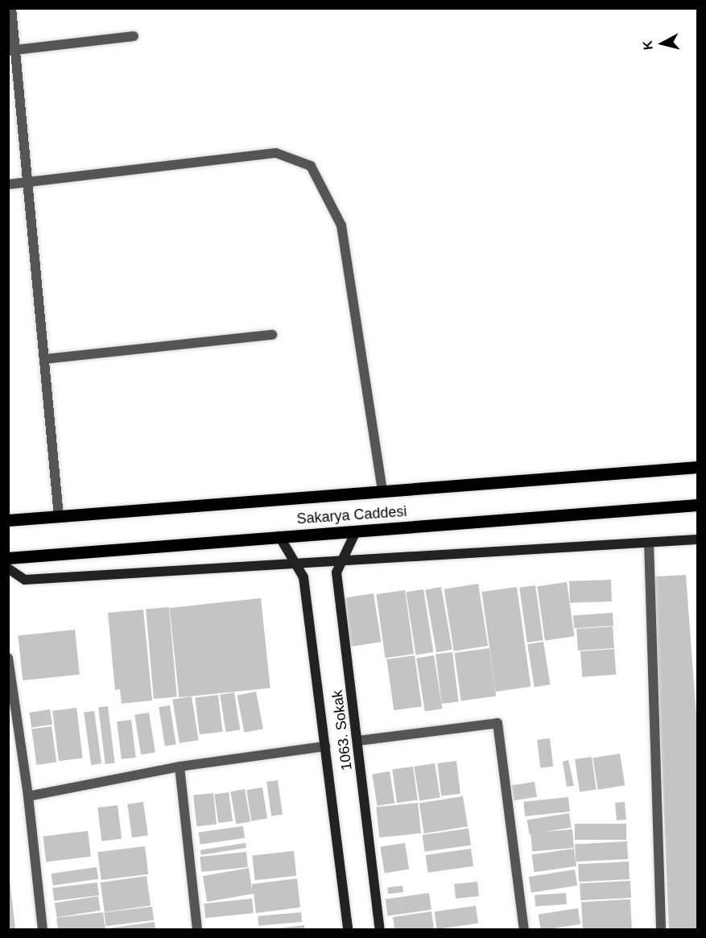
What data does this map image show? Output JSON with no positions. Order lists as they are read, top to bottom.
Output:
{
  "streets": {
    "main road": ["Sakarya Caddesi", "1063. Sokak"]
  },
  "crossings": [
    ["Sakarya Caddesi", "1063. Sokak"]
  ],
  "north": "left"
}
